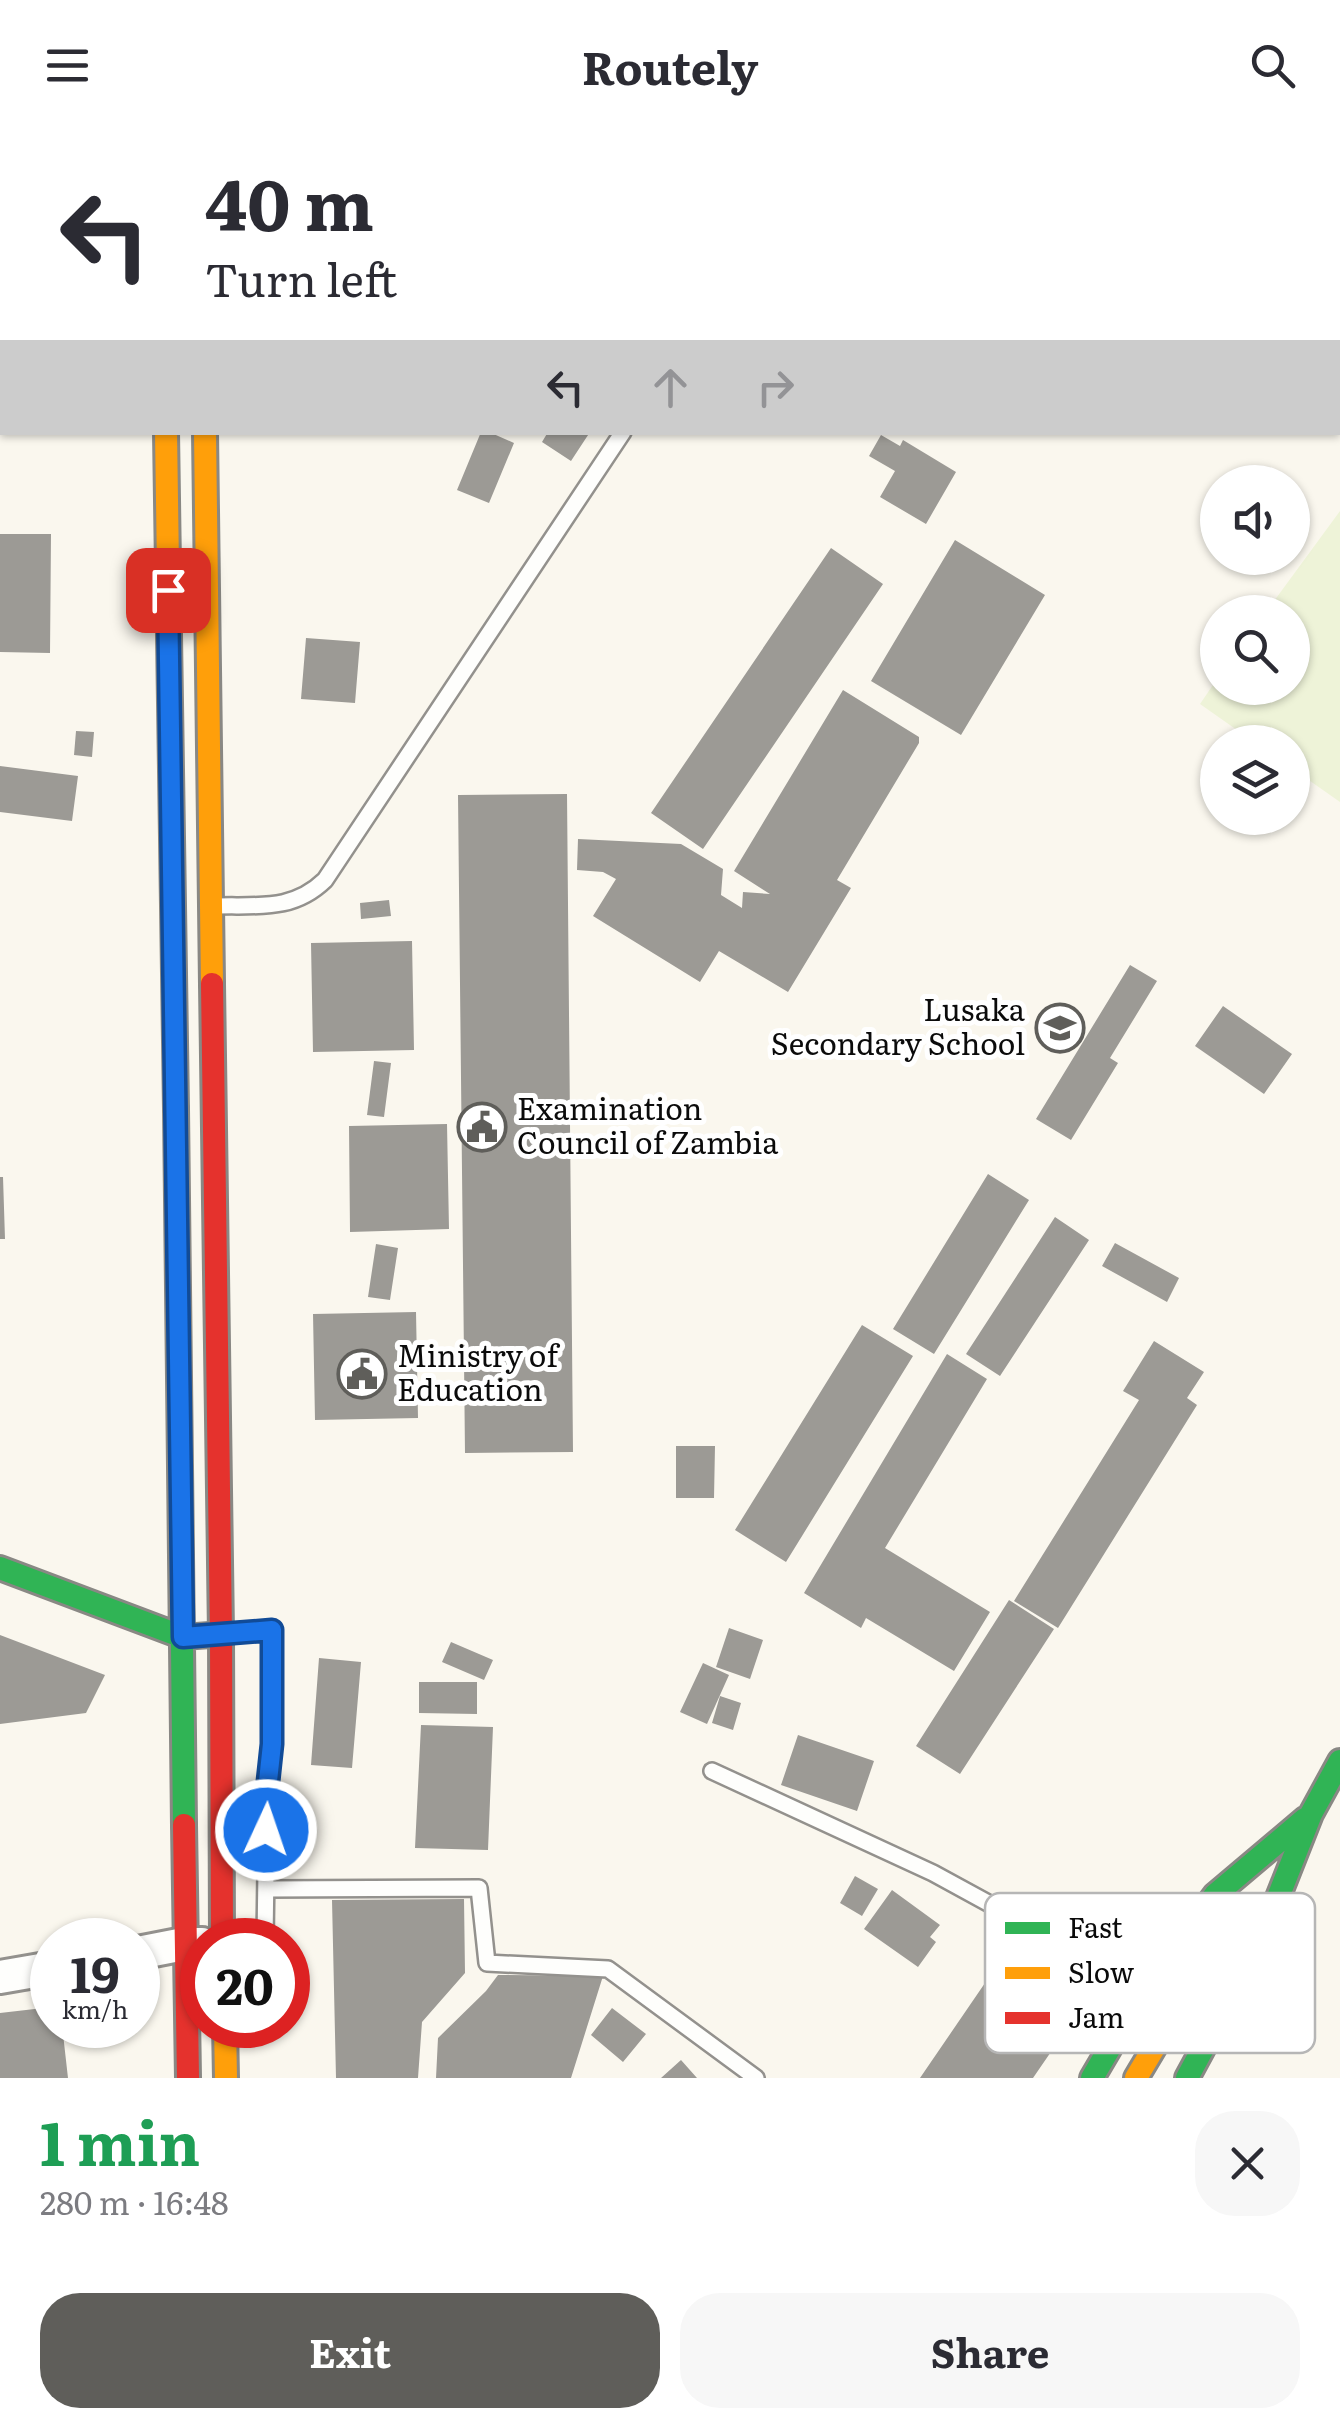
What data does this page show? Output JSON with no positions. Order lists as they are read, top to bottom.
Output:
{
  "places": {
    "school or university": ["Lusaka Secondary School"],
    "public building": ["Examination Council of Zambia", "Ministry of Education"]
  },
  "legend": ["Fast", "Slow", "Jam"],
  "page": {
    "header": "Routely",
    "turn": ["40 m", "Turn left"],
    "speed": "19 km/h",
    "limit": "20",
    "heading": ["1 min", "280 m · 16:48"],
    "buttons": ["Exit", "Share"]
  }
}
